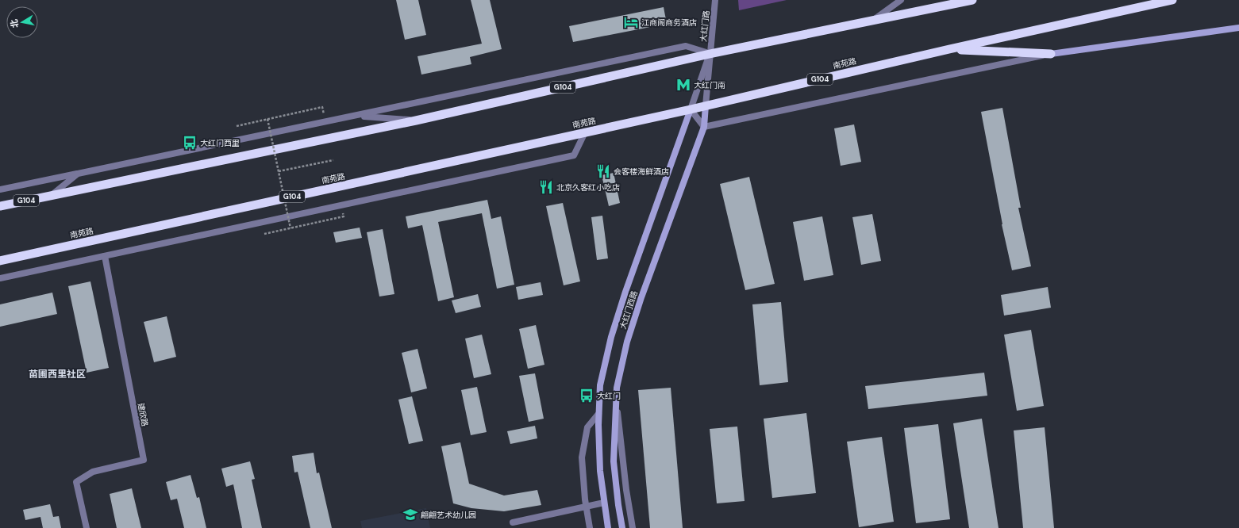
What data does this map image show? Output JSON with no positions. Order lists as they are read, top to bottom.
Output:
{
  "streets": {
    "highway": ["南苑路", "G104"],
    "main road": ["大红门西路"],
    "street": ["大红门路", "建欣路"]
  },
  "crossings": [
    ["大红门路", "G104"],
    ["南苑路", "大红门西路"]
  ],
  "districts": ["苗圃西里社区"],
  "places": {
    "hotel": ["江商阁商务酒店"],
    "metro station": ["大红门南"],
    "bus stop": ["大红门西里", "大红门"],
    "restaurant": ["会客楼海鲜酒店", "北京久客红小吃店"],
    "school or university": ["翩翩艺术幼儿园"]
  },
  "north": "left"
}
